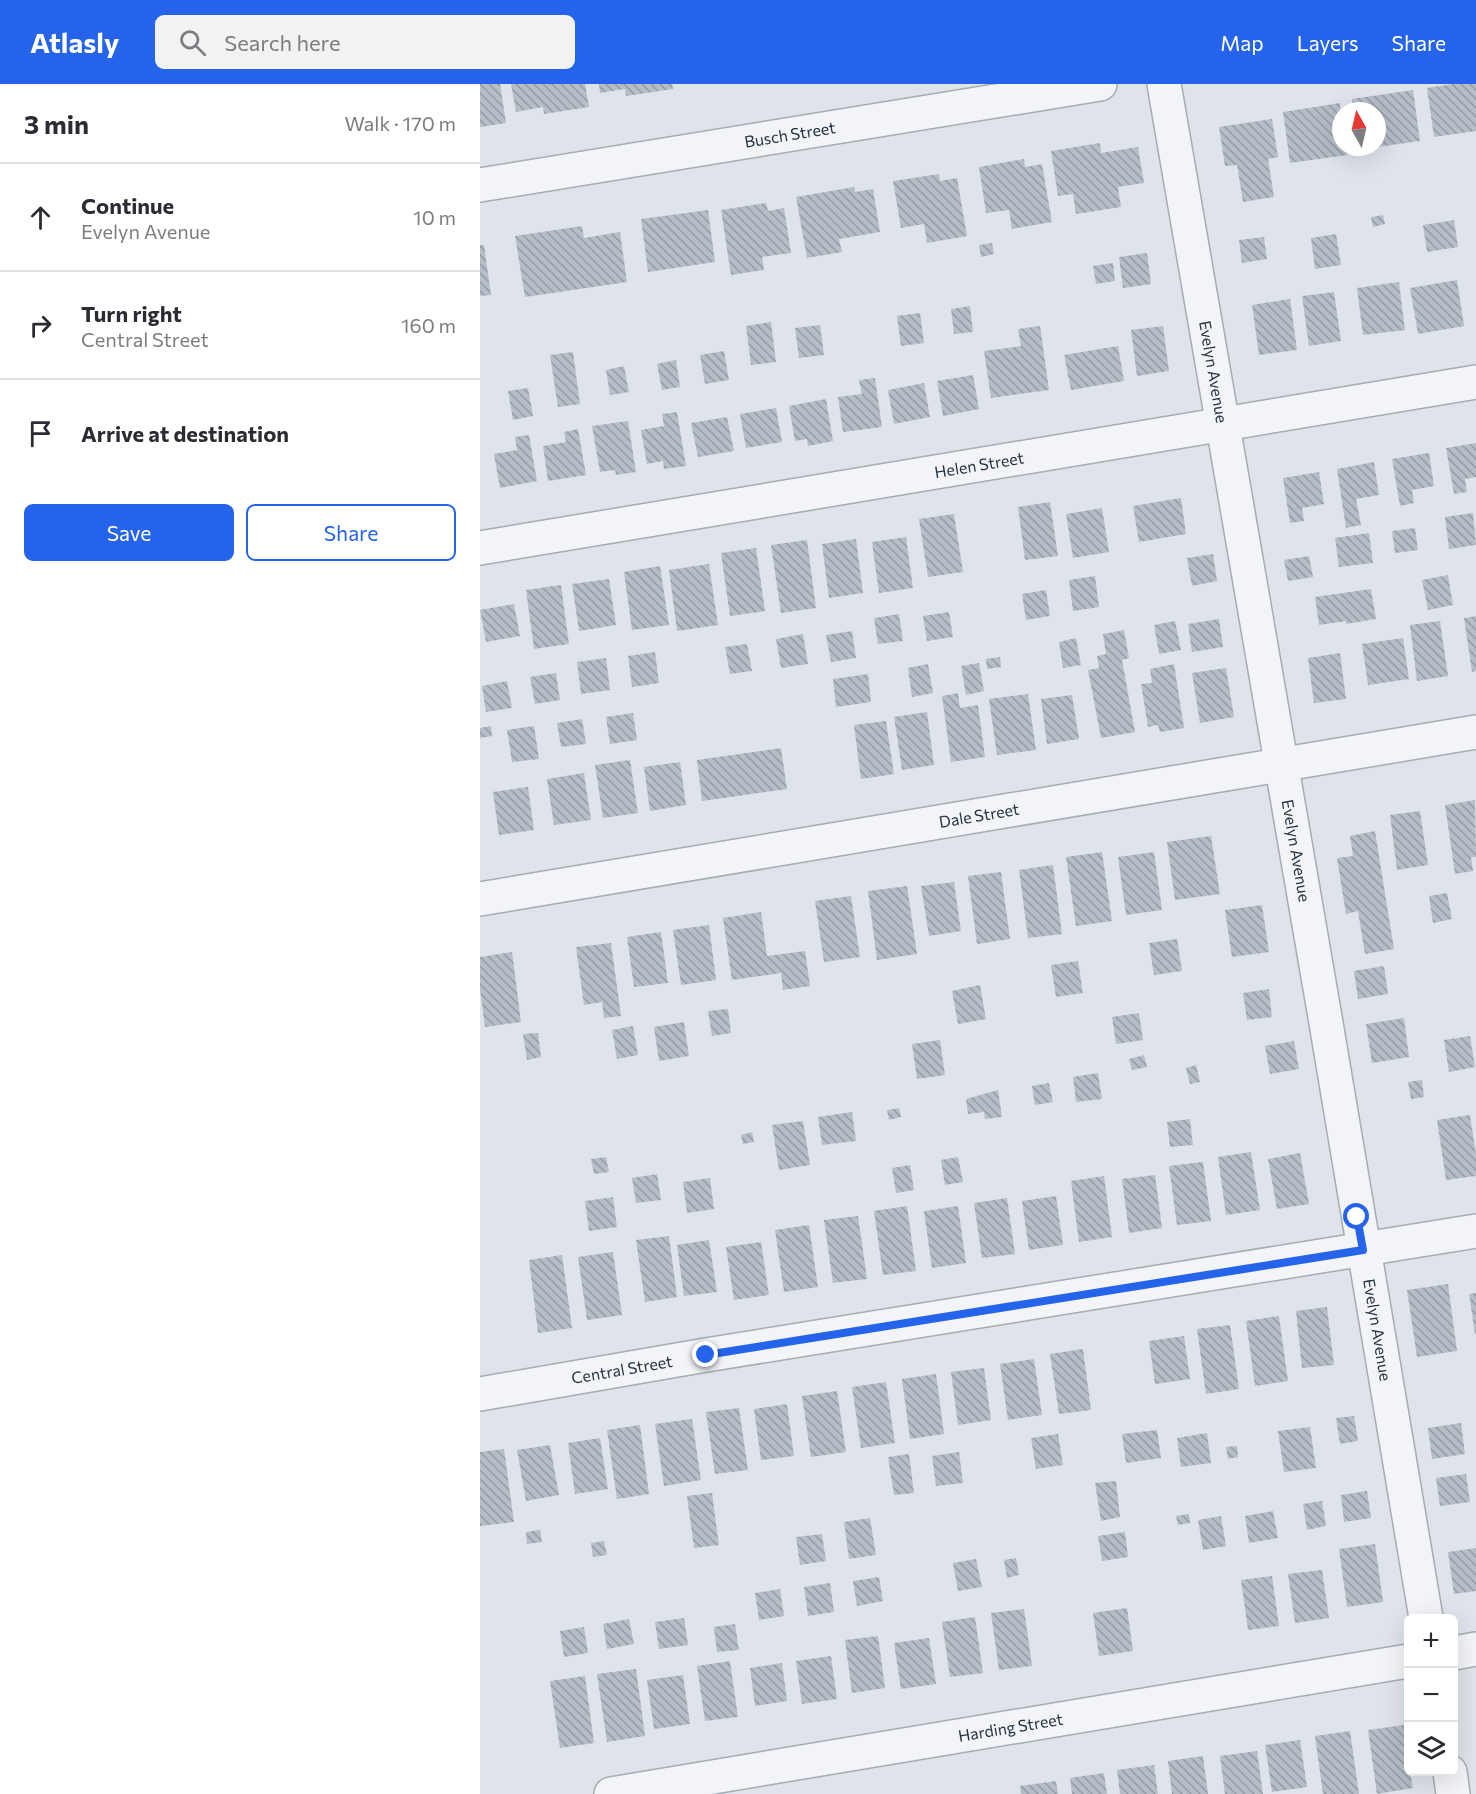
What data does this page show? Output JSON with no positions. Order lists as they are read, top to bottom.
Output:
{
  "streets": {
    "street": [
      "Busch Street",
      "Evelyn Avenue",
      "Helen Street",
      "Dale Street",
      "Central Street",
      "Harding Street"
    ]
  },
  "crossings": [
    ["Evelyn Avenue", "Helen Street"],
    ["Evelyn Avenue", "Dale Street"],
    ["Evelyn Avenue", "Central Street"]
  ],
  "north": "top",
  "page": {
    "header": "Atlasly",
    "search": "Search here",
    "nav": ["Map", "Layers", "Share"],
    "heading": ["3 min", "Walk · 170 m"],
    "list": [
      ["Continue", "Evelyn Avenue", "10 m"],
      ["Turn right", "Central Street", "160 m"],
      "Arrive at destination"
    ],
    "buttons": ["Save", "Share"],
    "map_buttons": ["+", "−"]
  }
}
